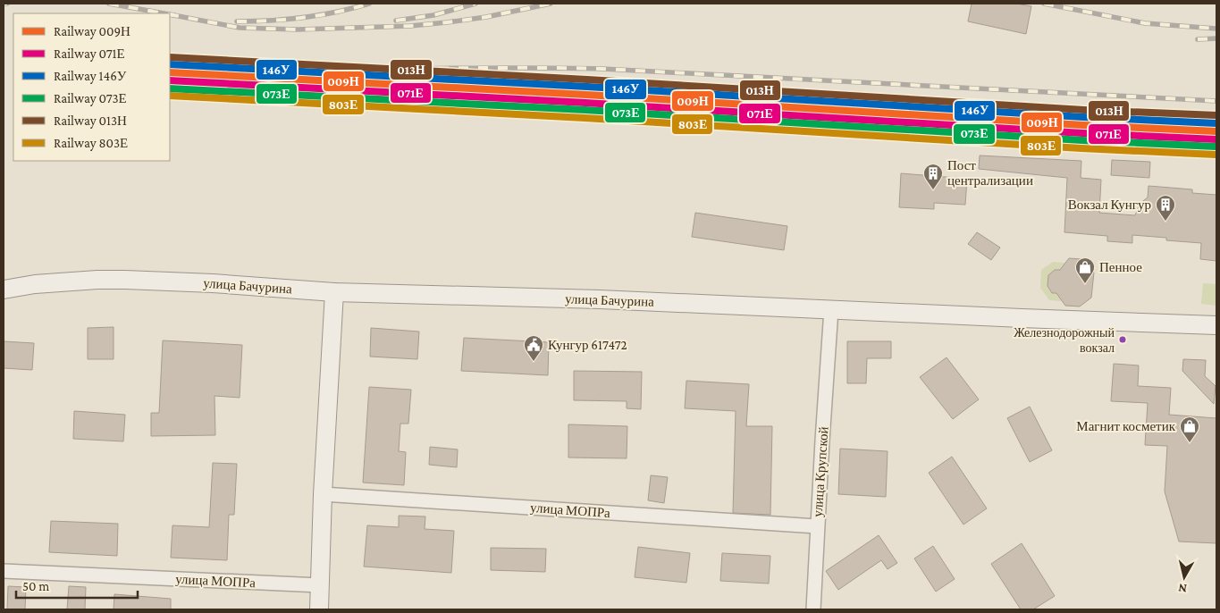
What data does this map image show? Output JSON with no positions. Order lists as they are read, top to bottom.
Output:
{
  "streets": {
    "street": ["улица Бачурина", "улица Крупской", "улица МОПРа"]
  },
  "crossings": [
    ["улица Бачурина", "улица Крупской"],
    ["улица Крупской", "улица МОПРа"]
  ],
  "places": {
    "building": ["Пост централизации", "Вокзал Кунгур"],
    "shop": ["Пенное", "Магнит косметик"],
    "other": ["Железнодорожный вокзал"],
    "public building": ["Кунгур 617472"]
  },
  "lines": [
    "rail line 013Н",
    "rail line 146У",
    "rail line 009Н",
    "rail line 071Е",
    "rail line 073Е",
    "rail line 803Е"
  ],
  "legend": [
    "Railway 009Н",
    "Railway 071Е",
    "Railway 146У",
    "Railway 073Е",
    "Railway 013Н",
    "Railway 803Е"
  ],
  "scale_bar": "50 m",
  "north": "bottom"
}
